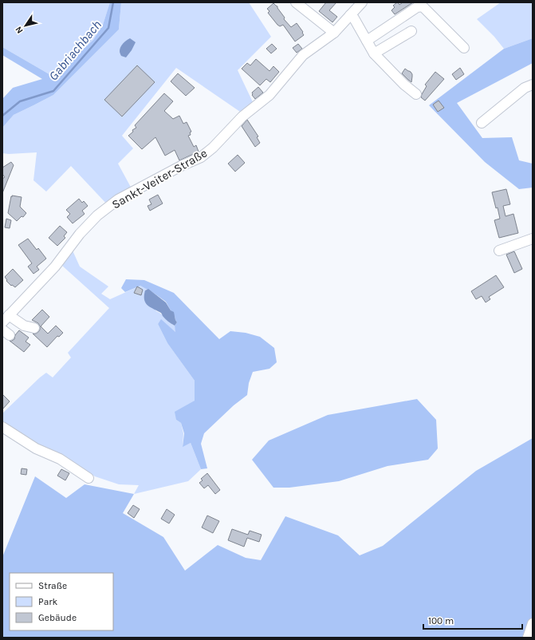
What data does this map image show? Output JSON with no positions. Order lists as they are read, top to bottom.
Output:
{
  "streets": {
    "street": ["Sankt-Veiter-Straße"]
  },
  "water": ["Gabriachbach"],
  "legend": ["Straße", "Park", "Gebäude"],
  "scale_bar": "100 m",
  "north": "bottom left"
}
